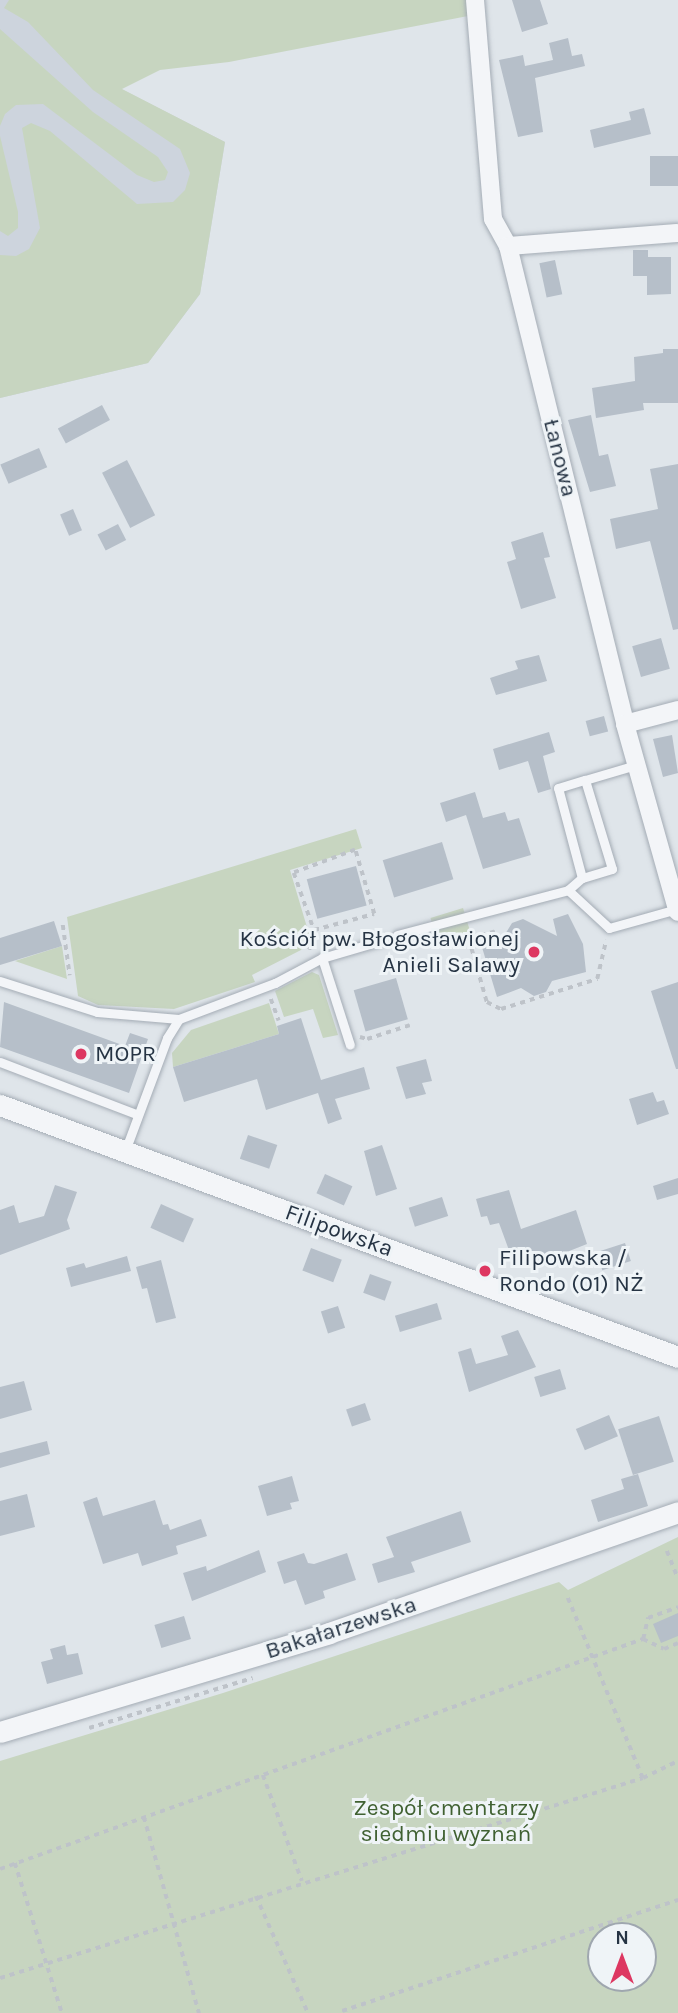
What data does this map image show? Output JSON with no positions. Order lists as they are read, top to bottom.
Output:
{
  "streets": {
    "street": ["Łanowa", "Filipowska", "Bakałarzewska"]
  },
  "parks": ["Zespół cmentarzy siedmiu wyznań"],
  "places": ["Kościół pw. Błogosławionej Anieli Salawy", "MOPR", "Filipowska / Rondo (01) NŻ"],
  "north": "top"
}
